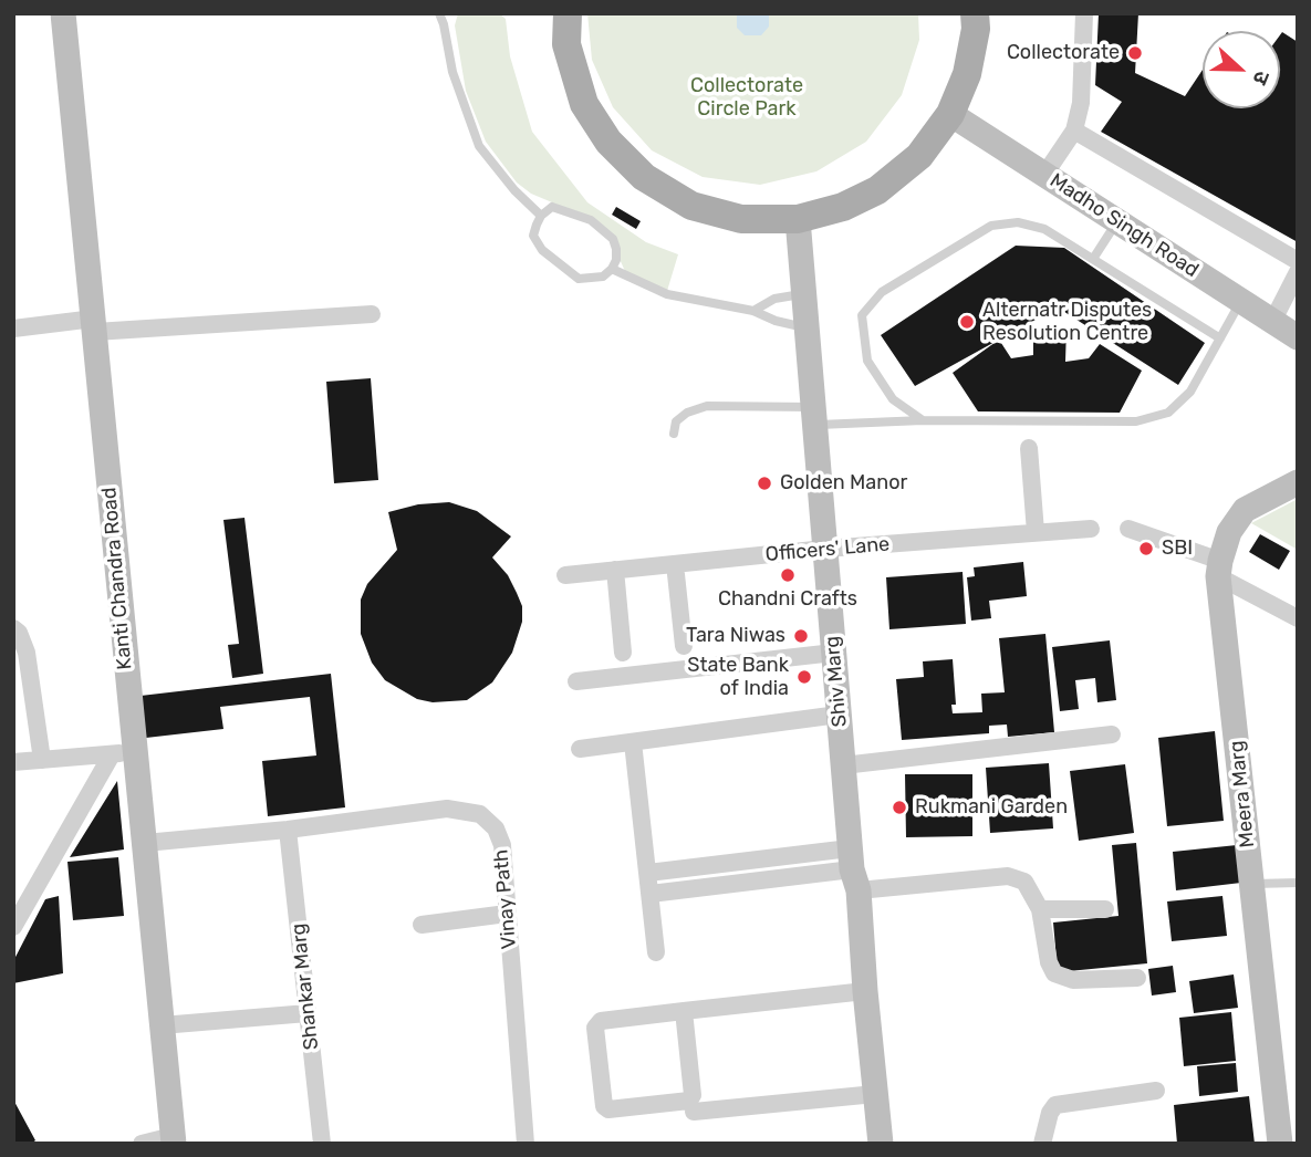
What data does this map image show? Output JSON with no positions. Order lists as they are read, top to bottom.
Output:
{
  "streets": {
    "street": [
      "Madho Singh Road",
      "Officers' Lane",
      "Kanti Chandra Road",
      "Shiv Marg",
      "Meera Marg",
      "Vinay Path",
      "Shankar Marg"
    ]
  },
  "crossings": [
    ["Officers' Lane", "Shiv Marg"],
    ["Kanti Chandra Road", "Vinay Path"],
    ["Vinay Path", "Shankar Marg"]
  ],
  "parks": ["Collectorate Circle Park"],
  "places": [
    "Collectorate",
    "Alternatr Disputes Resolution Centre",
    "Golden Manor",
    "SBI",
    "Chandni Crafts",
    "Tara Niwas",
    "State Bank of India",
    "Rukmani Garden"
  ],
  "north": "right"
}
